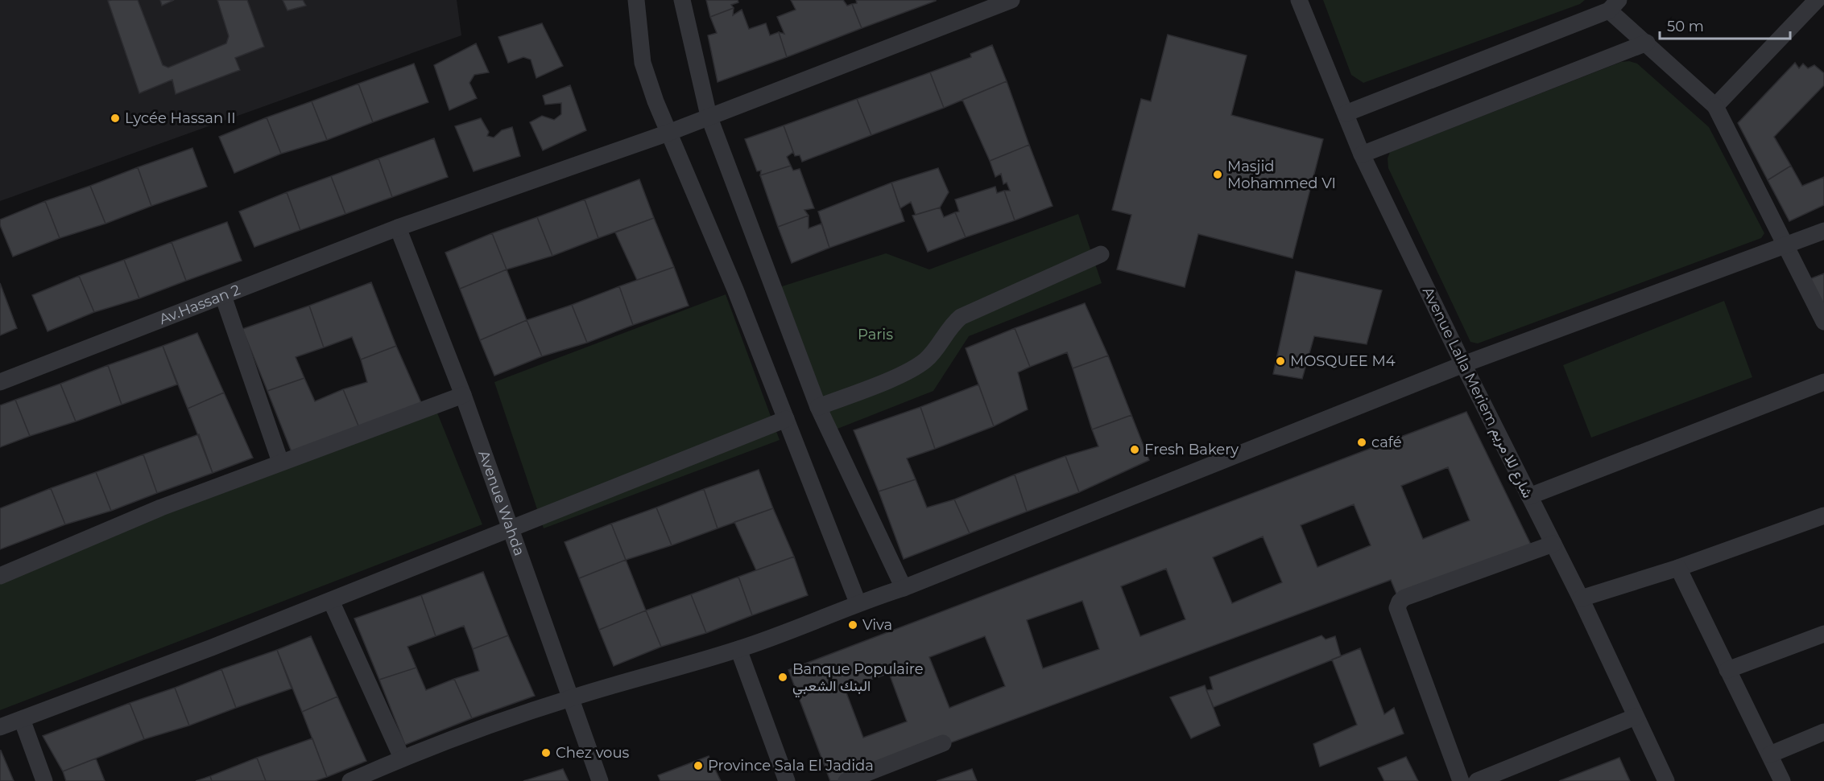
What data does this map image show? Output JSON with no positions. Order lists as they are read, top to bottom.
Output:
{
  "streets": {
    "street": ["Av.Hassan 2", "Avenue Lalla Meriem شارع للا مريم", "Avenue Wahda"]
  },
  "crossings": [
    ["Av.Hassan 2", "Avenue Wahda"]
  ],
  "parks": ["Paris"],
  "places": [
    "Lycée Hassan II",
    "Masjid Mohammed VI",
    "MOSQUEE M4",
    "café",
    "Fresh Bakery",
    "Viva",
    "Banque Populaire البنك الشعبي",
    "Chez vous",
    "Province Sala El Jadida"
  ],
  "scale_bar": "50 m"
}
